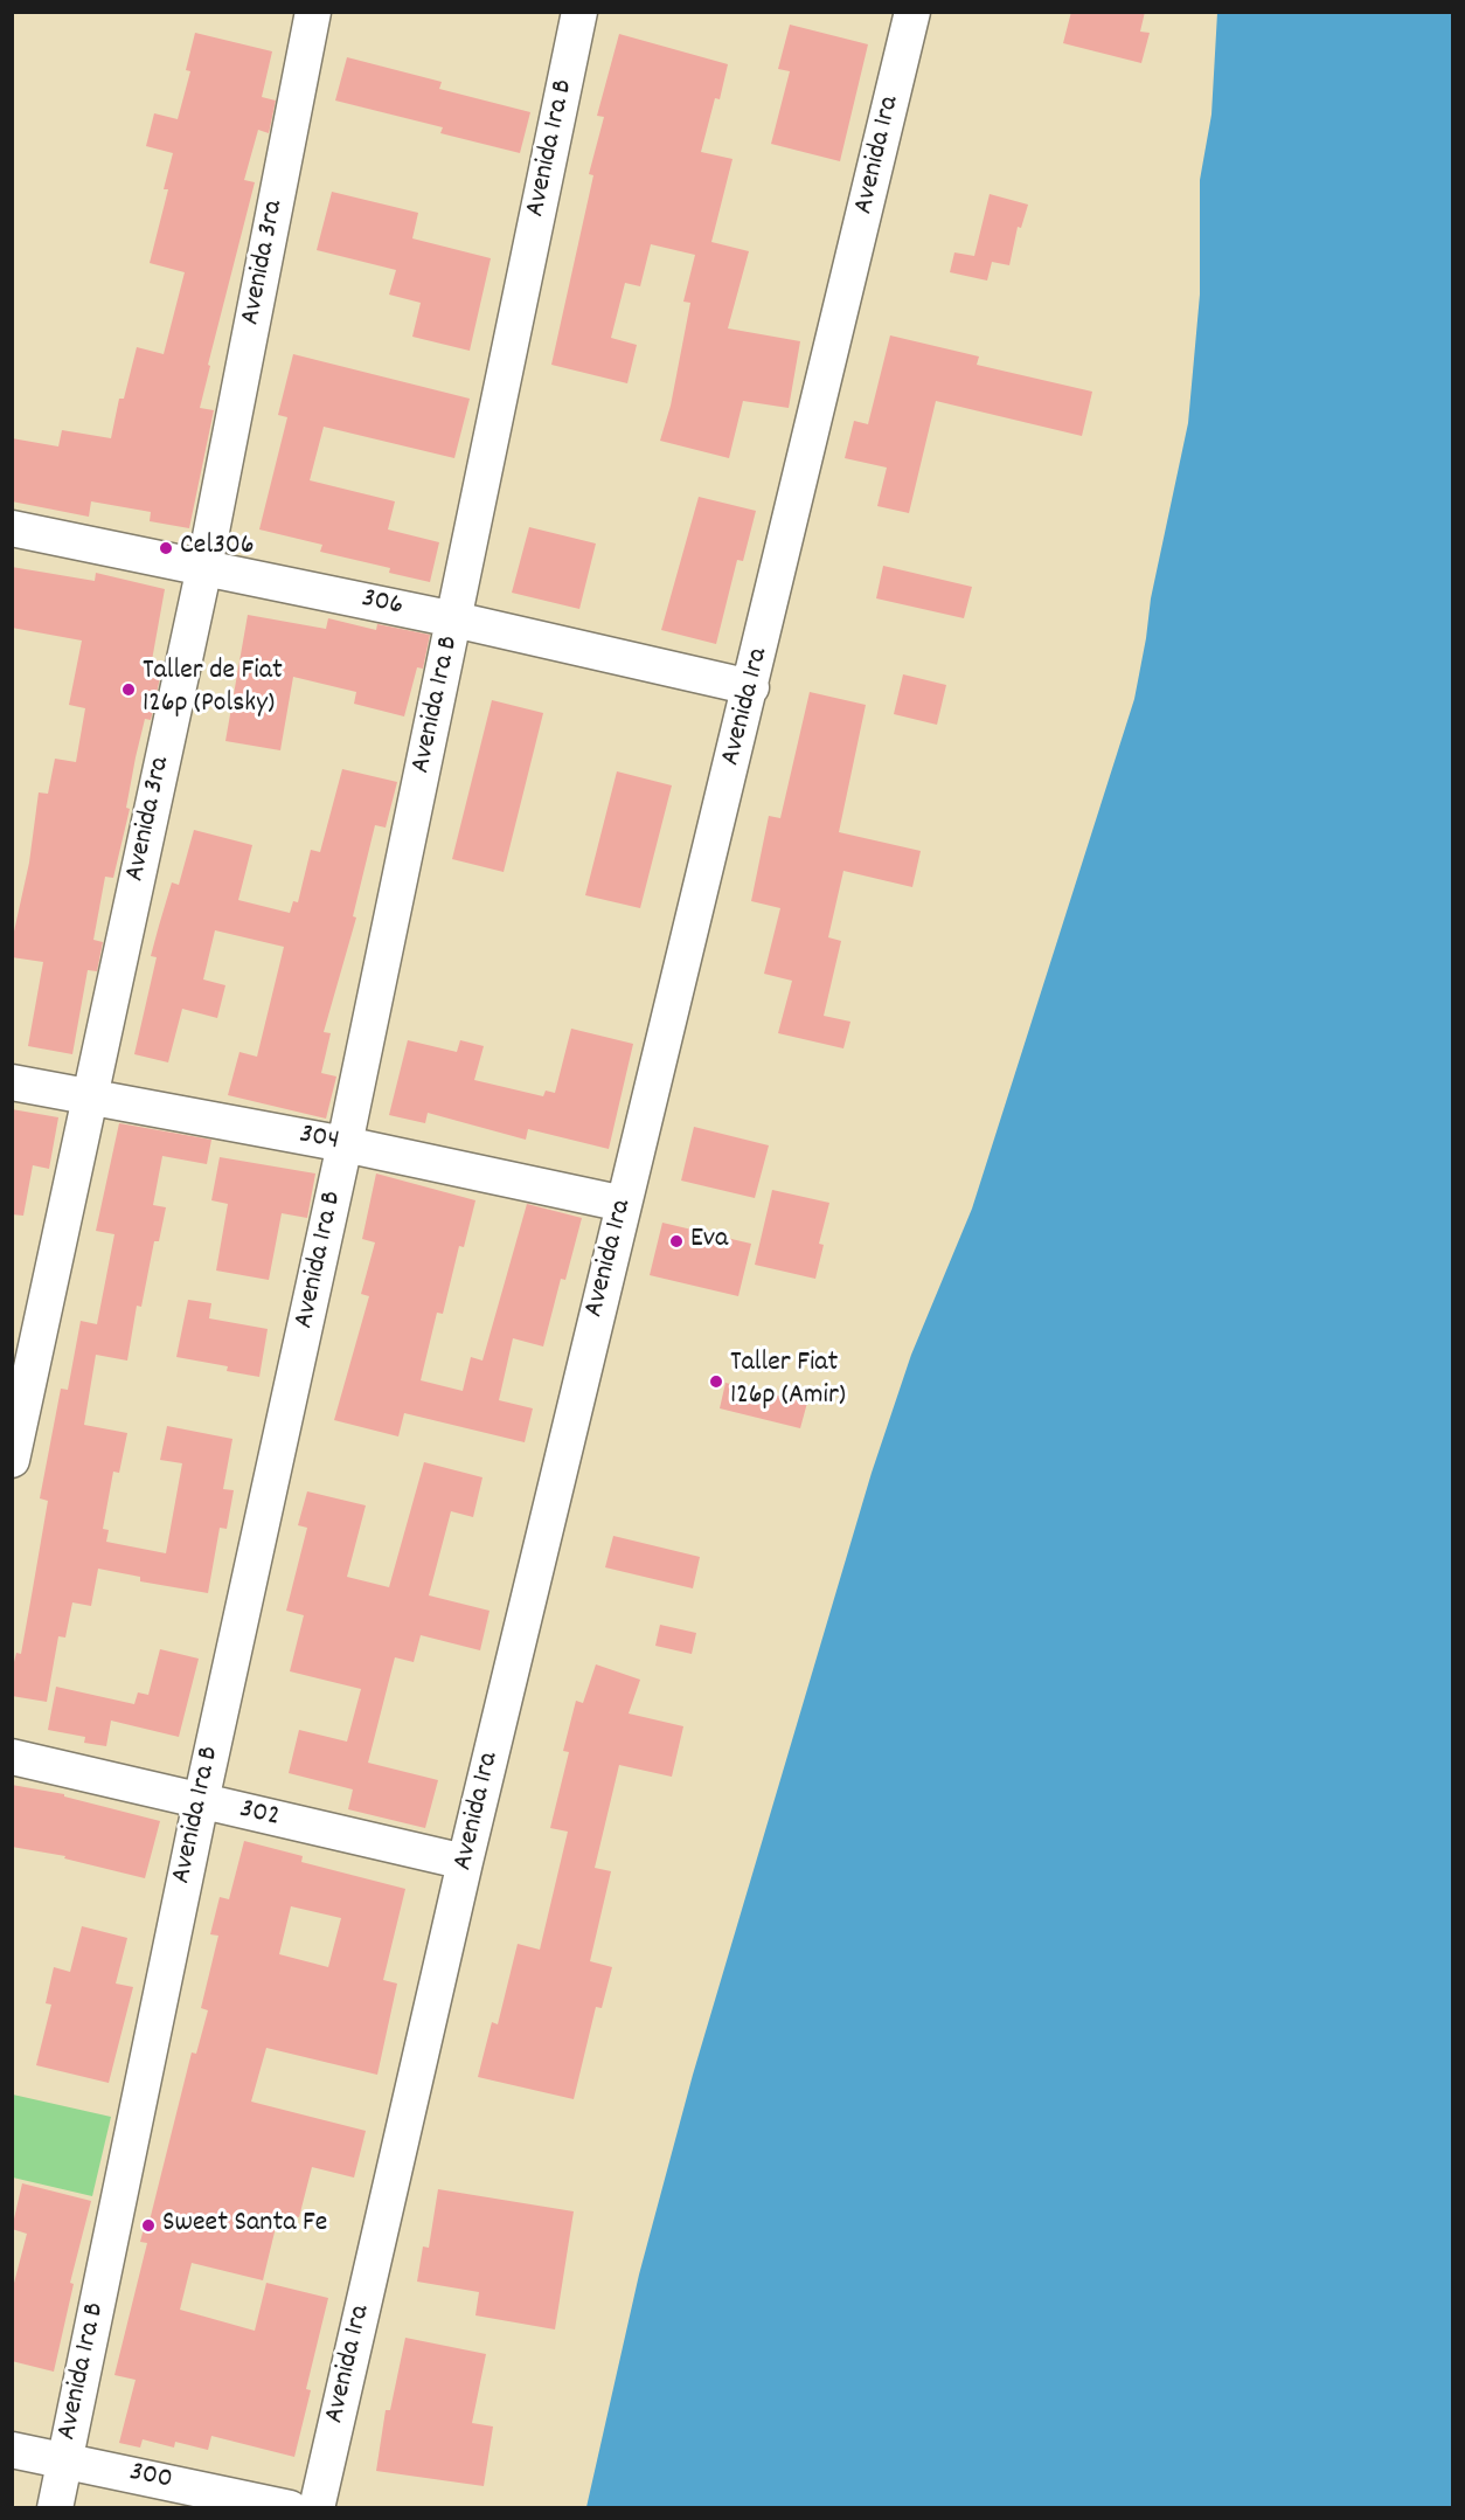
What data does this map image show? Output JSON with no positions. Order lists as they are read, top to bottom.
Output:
{
  "streets": {
    "street": [
      "Avenida 1ra B",
      "Avenida 1ra",
      "Avenida 3ra",
      "306",
      "304",
      "302",
      "300"
    ]
  },
  "crossings": [
    ["Avenida 1ra B", "306"],
    ["Avenida 1ra B", "304"],
    ["Avenida 1ra B", "302"],
    ["Avenida 1ra B", "300"],
    ["Avenida 1ra", "306"],
    ["Avenida 1ra", "304"],
    ["Avenida 1ra", "302"],
    ["Avenida 3ra", "306"],
    ["Avenida 3ra", "304"]
  ],
  "places": [
    "Cel306",
    "Taller de Fiat 126p (Polsky)",
    "Eva",
    "Taller Fiat 126p (Amir)",
    "Sweet Santa Fe"
  ]
}
